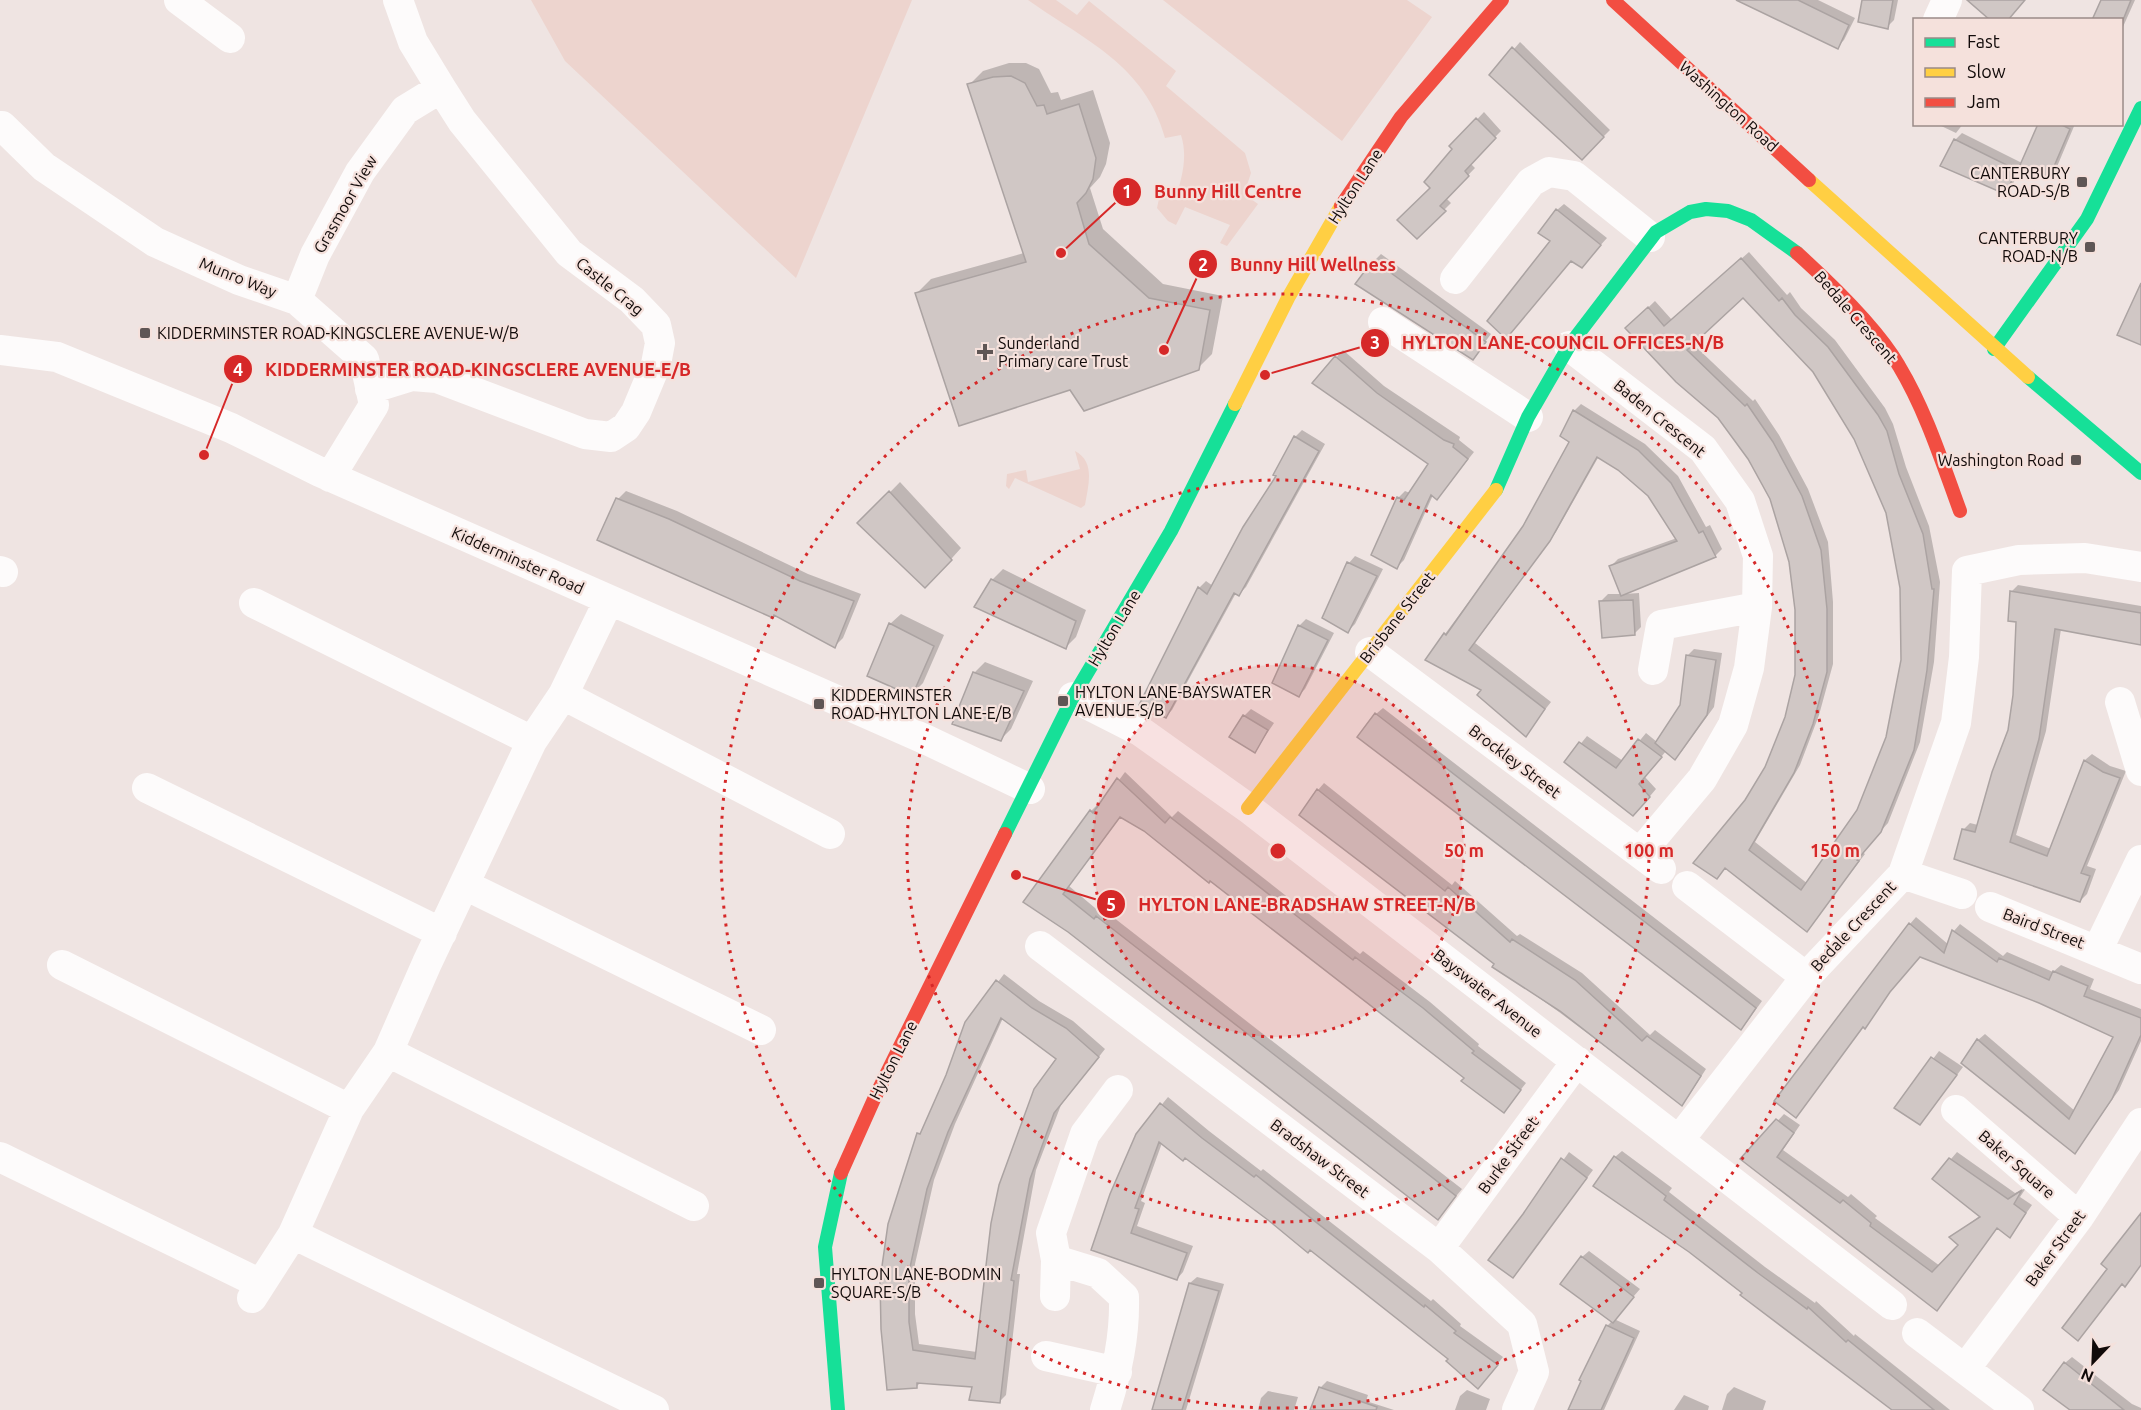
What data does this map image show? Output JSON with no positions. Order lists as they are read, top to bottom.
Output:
{
  "streets": {
    "street": [
      "Washington Road",
      "Hylton Lane",
      "Grasmoor View",
      "Munro Way",
      "Castle Crag",
      "Bedale Crescent",
      "Baden Crescent",
      "Kidderminster Road",
      "Brisbane Street",
      "Brockley Street",
      "Baird Street",
      "Bayswater Avenue",
      "Burke Street",
      "Bradshaw Street",
      "Baker Square",
      "Baker Street"
    ]
  },
  "crossings": [
    ["Hylton Lane", "Kidderminster Road"],
    ["Hylton Lane", "Bayswater Avenue"],
    ["Grasmoor View", "Munro Way"],
    ["Grasmoor View", "Castle Crag"],
    ["Munro Way", "Castle Crag"],
    ["Munro Way", "Kidderminster Road"],
    ["Bedale Crescent", "Brisbane Street"],
    ["Bedale Crescent", "Bayswater Avenue"],
    ["Baden Crescent", "Brisbane Street"],
    ["Baden Crescent", "Brockley Street"],
    ["Brisbane Street", "Brockley Street"],
    ["Brisbane Street", "Bayswater Avenue"],
    ["Bayswater Avenue", "Burke Street"],
    ["Burke Street", "Bradshaw Street"],
    ["Baker Square", "Baker Street"]
  ],
  "places": {
    "transit": [
      "CANTERBURY ROAD-S/B",
      "CANTERBURY ROAD-N/B",
      "KIDDERMINSTER ROAD-KINGSCLERE AVENUE-W/B",
      "Washington Road",
      "HYLTON LANE-BAYSWATER AVENUE-S/B",
      "KIDDERMINSTER ROAD-HYLTON LANE-E/B",
      "HYLTON LANE-BODMIN SQUARE-S/B"
    ],
    "other": [
      "Bunny Hill Centre",
      "Bunny Hill Wellness",
      "HYLTON LANE-COUNCIL OFFICES-N/B",
      "KIDDERMINSTER ROAD-KINGSCLERE AVENUE-E/B",
      "HYLTON LANE-BRADSHAW STREET-N/B"
    ],
    "health": ["Sunderland Primary care Trust"]
  },
  "legend": ["Fast", "Slow", "Jam"],
  "north": "bottom left",
  "rings": ["50 m", "100 m", "150 m"]
}
